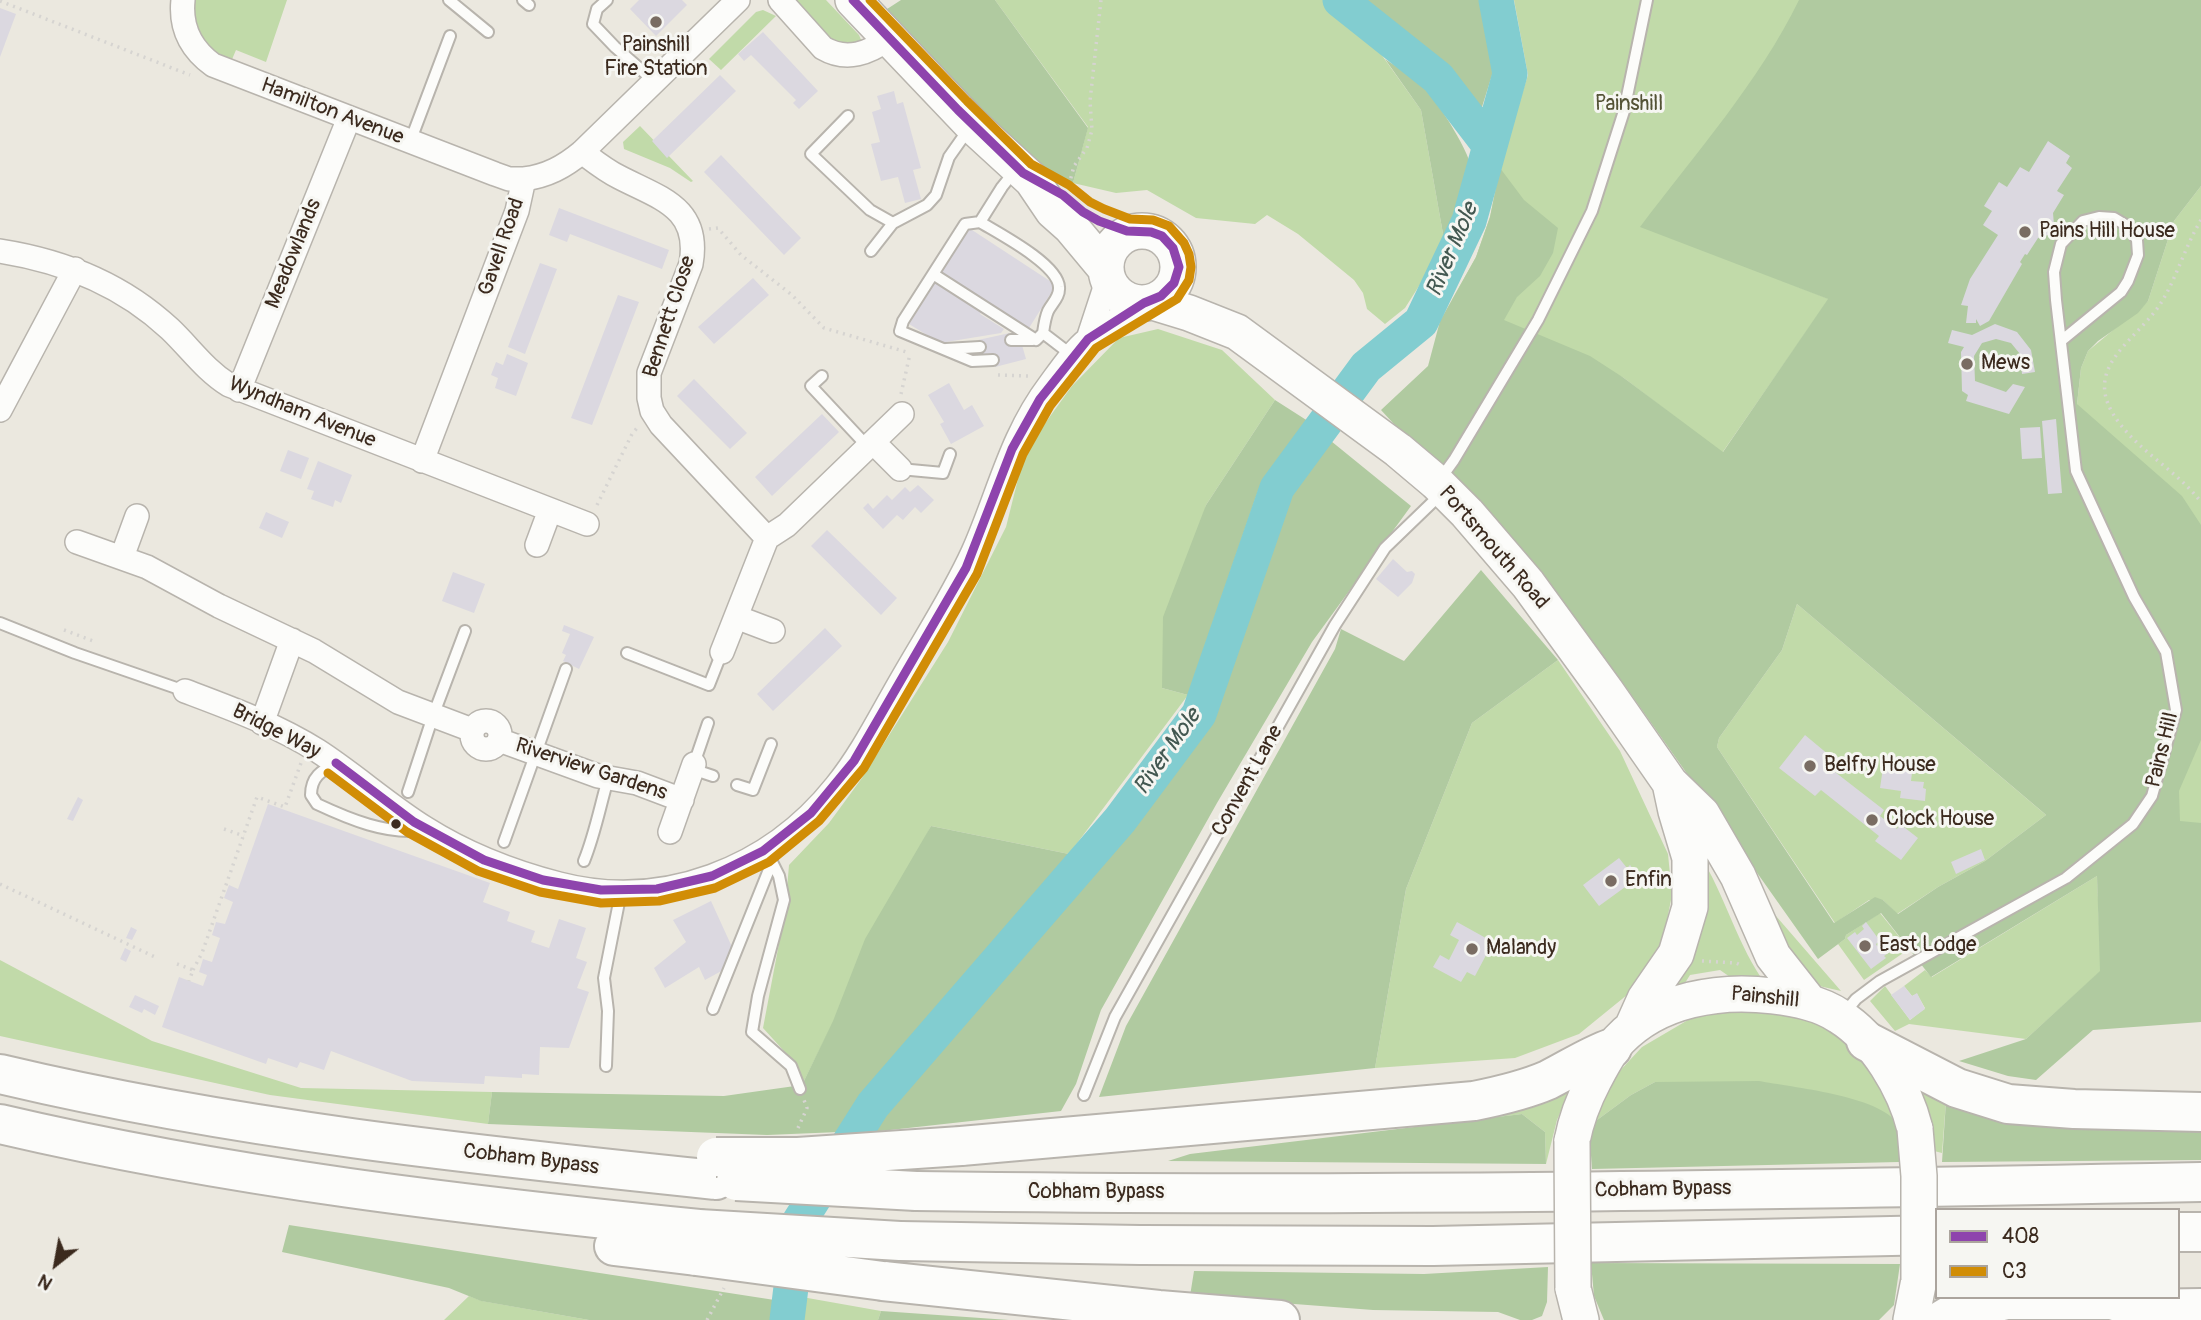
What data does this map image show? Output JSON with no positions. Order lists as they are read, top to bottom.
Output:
{
  "streets": {
    "highway": ["Cobham Bypass"],
    "main road": ["Portsmouth Road", "Painshill"],
    "street": [
      "Hamilton Avenue",
      "Gavell Road",
      "Meadowlands",
      "Bennett Close",
      "Wyndham Avenue",
      "Bridge Way",
      "Riverview Gardens"
    ],
    "lane": ["Pains Hill", "Convent Lane"]
  },
  "crossings": [
    ["Hamilton Avenue", "Gavell Road"],
    ["Hamilton Avenue", "Meadowlands"],
    ["Gavell Road", "Bennett Close"],
    ["Gavell Road", "Wyndham Avenue"],
    ["Meadowlands", "Wyndham Avenue"],
    ["Portsmouth Road", "Bridge Way"],
    ["Portsmouth Road", "Convent Lane"],
    ["Portsmouth Road", "Painshill"],
    ["Pains Hill", "Painshill"]
  ],
  "water": ["River Mole"],
  "parks": ["Painshill"],
  "places": [
    "Painshill Fire Station",
    "Pains Hill House",
    "Mews",
    "Belfry House",
    "Clock House",
    "Enfin",
    "East Lodge",
    "Malandy"
  ],
  "lines": ["transit line 408", "transit line C3"],
  "legend": ["408", "C3"],
  "north": "bottom left"
}
